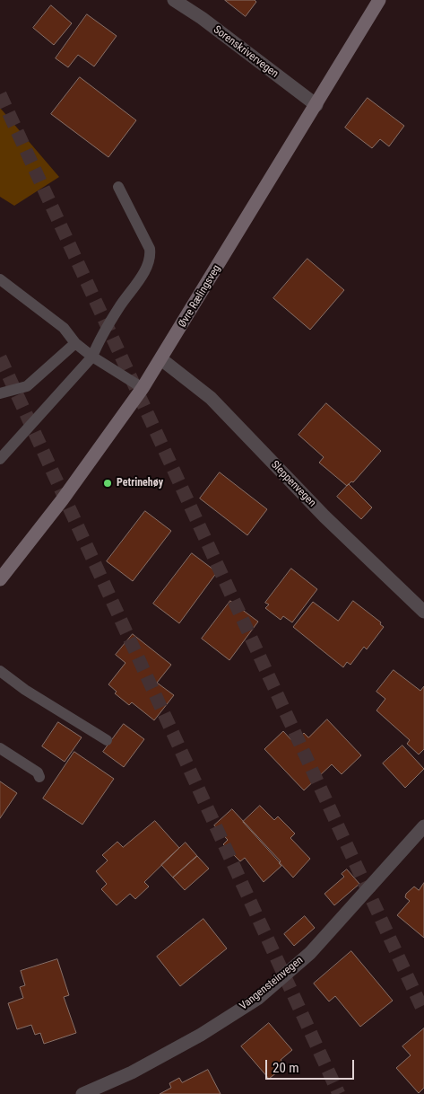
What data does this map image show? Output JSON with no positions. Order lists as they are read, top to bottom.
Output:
{
  "streets": {
    "main road": ["Øvre Rælingsveg"],
    "street": ["Sorenskrivervegen", "Sleppenvegen", "Vangensteinvegen"]
  },
  "crossings": [
    ["Sorenskrivervegen", "Øvre Rælingsveg"],
    ["Øvre Rælingsveg", "Sleppenvegen"]
  ],
  "places": ["Petrinehøy"],
  "scale_bar": "20 m"
}
